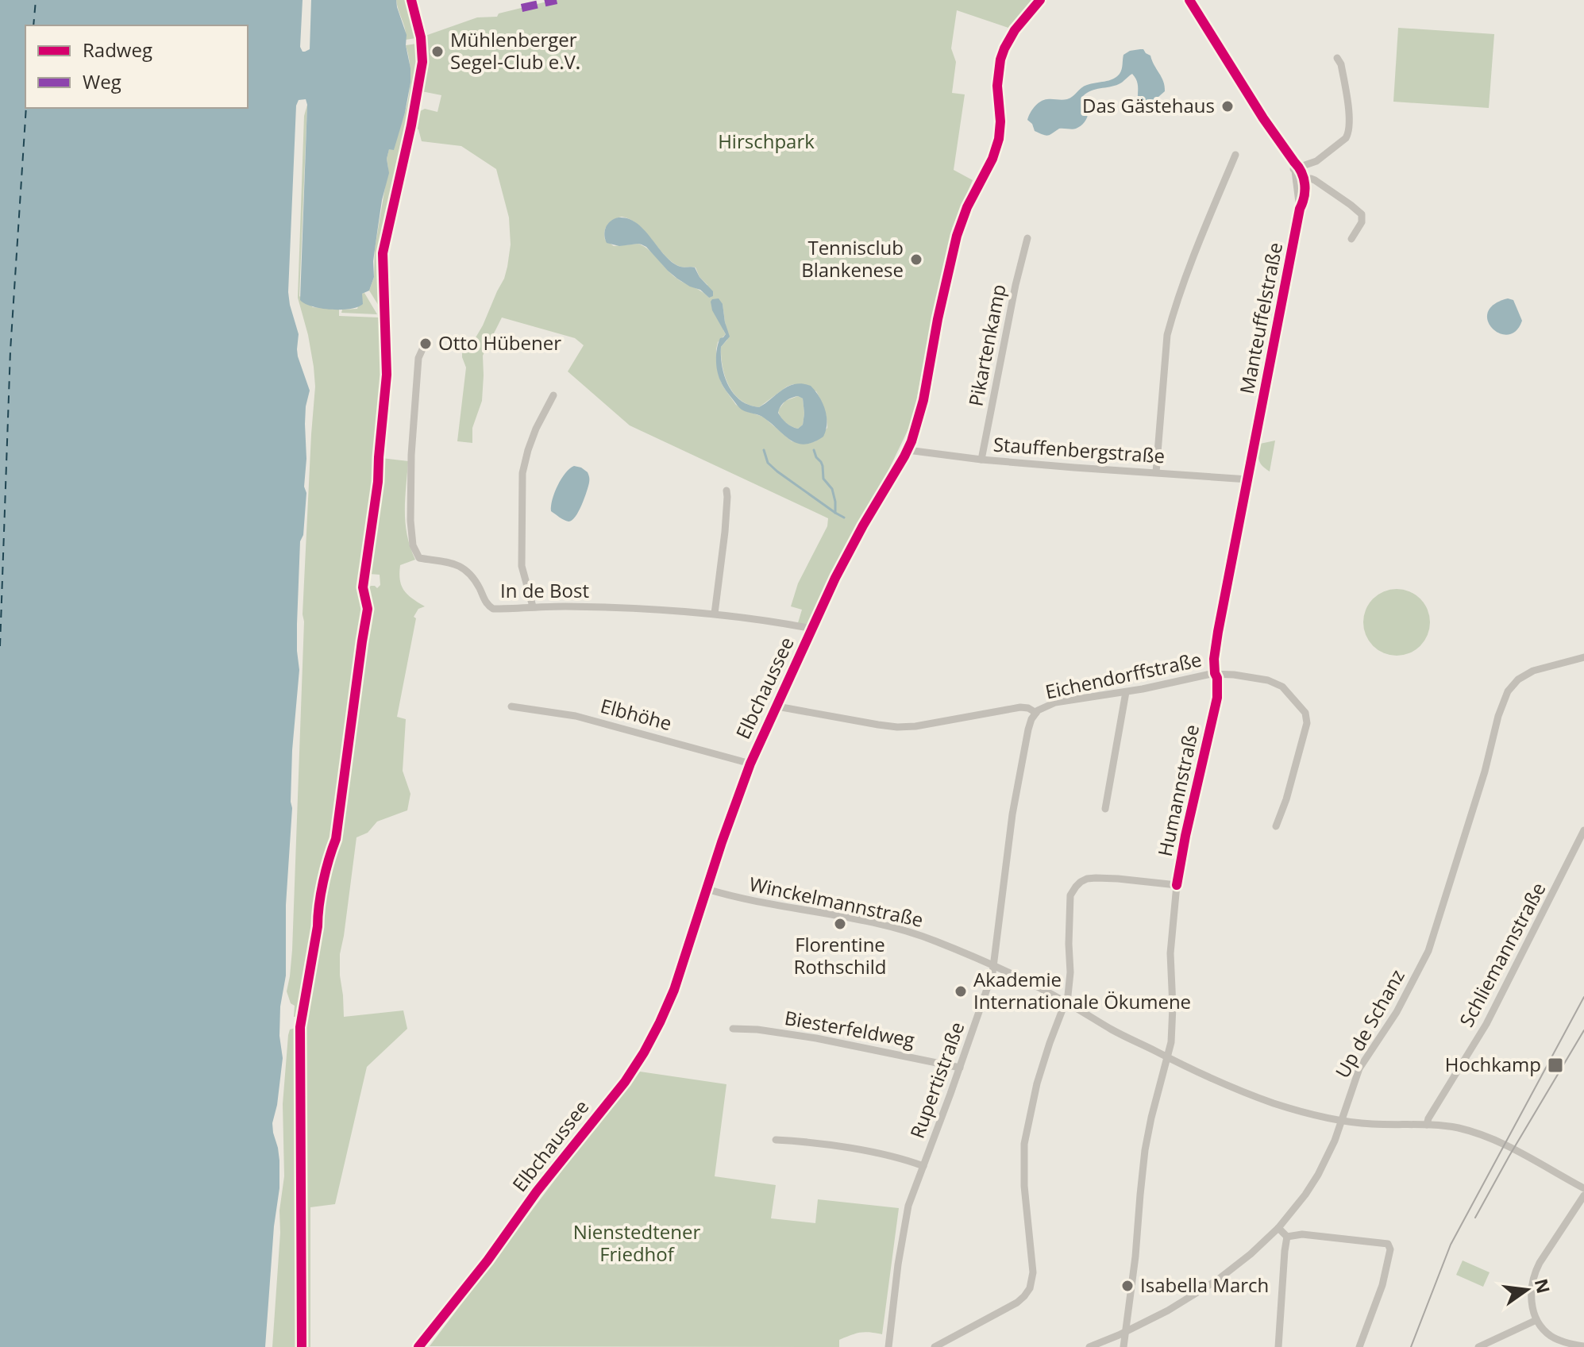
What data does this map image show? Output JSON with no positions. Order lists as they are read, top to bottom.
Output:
{
  "streets": {
    "main road": ["Elbchaussee"],
    "street": [
      "Manteuffelstraße",
      "Pikartenkamp",
      "Stauffenbergstraße",
      "In de Bost",
      "Eichendorffstraße",
      "Elbhöhe",
      "Humannstraße",
      "Winckelmannstraße",
      "Schliemannstraße",
      "Up de Schanz",
      "Biesterfeldweg",
      "Rupertistraße"
    ]
  },
  "crossings": [
    ["Manteuffelstraße", "Stauffenbergstraße"],
    ["Manteuffelstraße", "Eichendorffstraße"],
    ["Manteuffelstraße", "Humannstraße"],
    ["Pikartenkamp", "Stauffenbergstraße"],
    ["Stauffenbergstraße", "Elbchaussee"],
    ["In de Bost", "Elbchaussee"],
    ["Eichendorffstraße", "Elbchaussee"],
    ["Eichendorffstraße", "Humannstraße"],
    ["Eichendorffstraße", "Rupertistraße"],
    ["Elbchaussee", "Elbhöhe"],
    ["Elbchaussee", "Winckelmannstraße"],
    ["Humannstraße", "Winckelmannstraße"],
    ["Humannstraße", "Up de Schanz"],
    ["Winckelmannstraße", "Schliemannstraße"],
    ["Winckelmannstraße", "Up de Schanz"],
    ["Winckelmannstraße", "Rupertistraße"],
    ["Biesterfeldweg", "Rupertistraße"]
  ],
  "parks": ["Hirschpark", "Nienstedtener Friedhof"],
  "places": {
    "other": [
      "Mühlenberger Segel-Club e.V.",
      "Das Gästehaus",
      "Tennisclub Blankenese",
      "Otto Hübener",
      "Florentine Rothschild",
      "Akademie Internationale Ökumene",
      "Isabella March"
    ],
    "transit": ["Hochkamp"]
  },
  "legend": ["Radweg", "Weg"],
  "north": "right"
}
